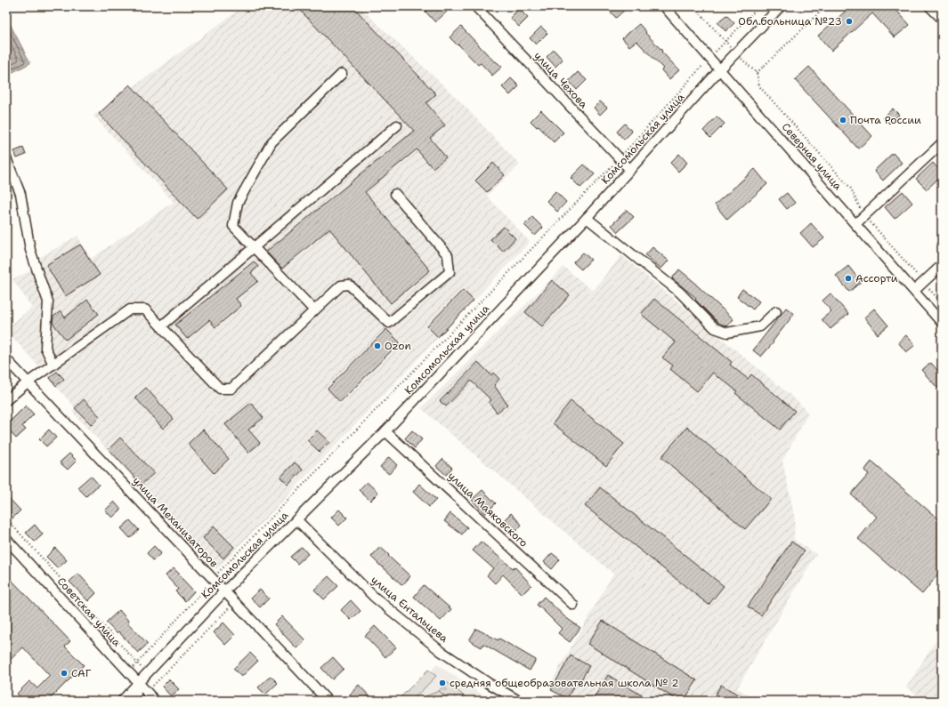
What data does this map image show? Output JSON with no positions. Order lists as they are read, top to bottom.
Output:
{
  "streets": {
    "street": [
      "улица Чехова",
      "Комсомольская улица",
      "Северная улица",
      "улица Маяковского",
      "улица Механизаторов",
      "улица Ентальцева",
      "Советская улица"
    ]
  },
  "crossings": [
    ["улица Чехова", "Комсомольская улица"],
    ["Комсомольская улица", "Северная улица"],
    ["Комсомольская улица", "улица Маяковского"],
    ["Комсомольская улица", "улица Механизаторов"],
    ["Комсомольская улица", "улица Ентальцева"],
    ["Комсомольская улица", "Советская улица"]
  ],
  "places": [
    "Обл.больница №23",
    "Почта России",
    "Ассорти",
    "Ozon",
    "САГ",
    "средняя общеобразовательная школа № 2"
  ]
}
